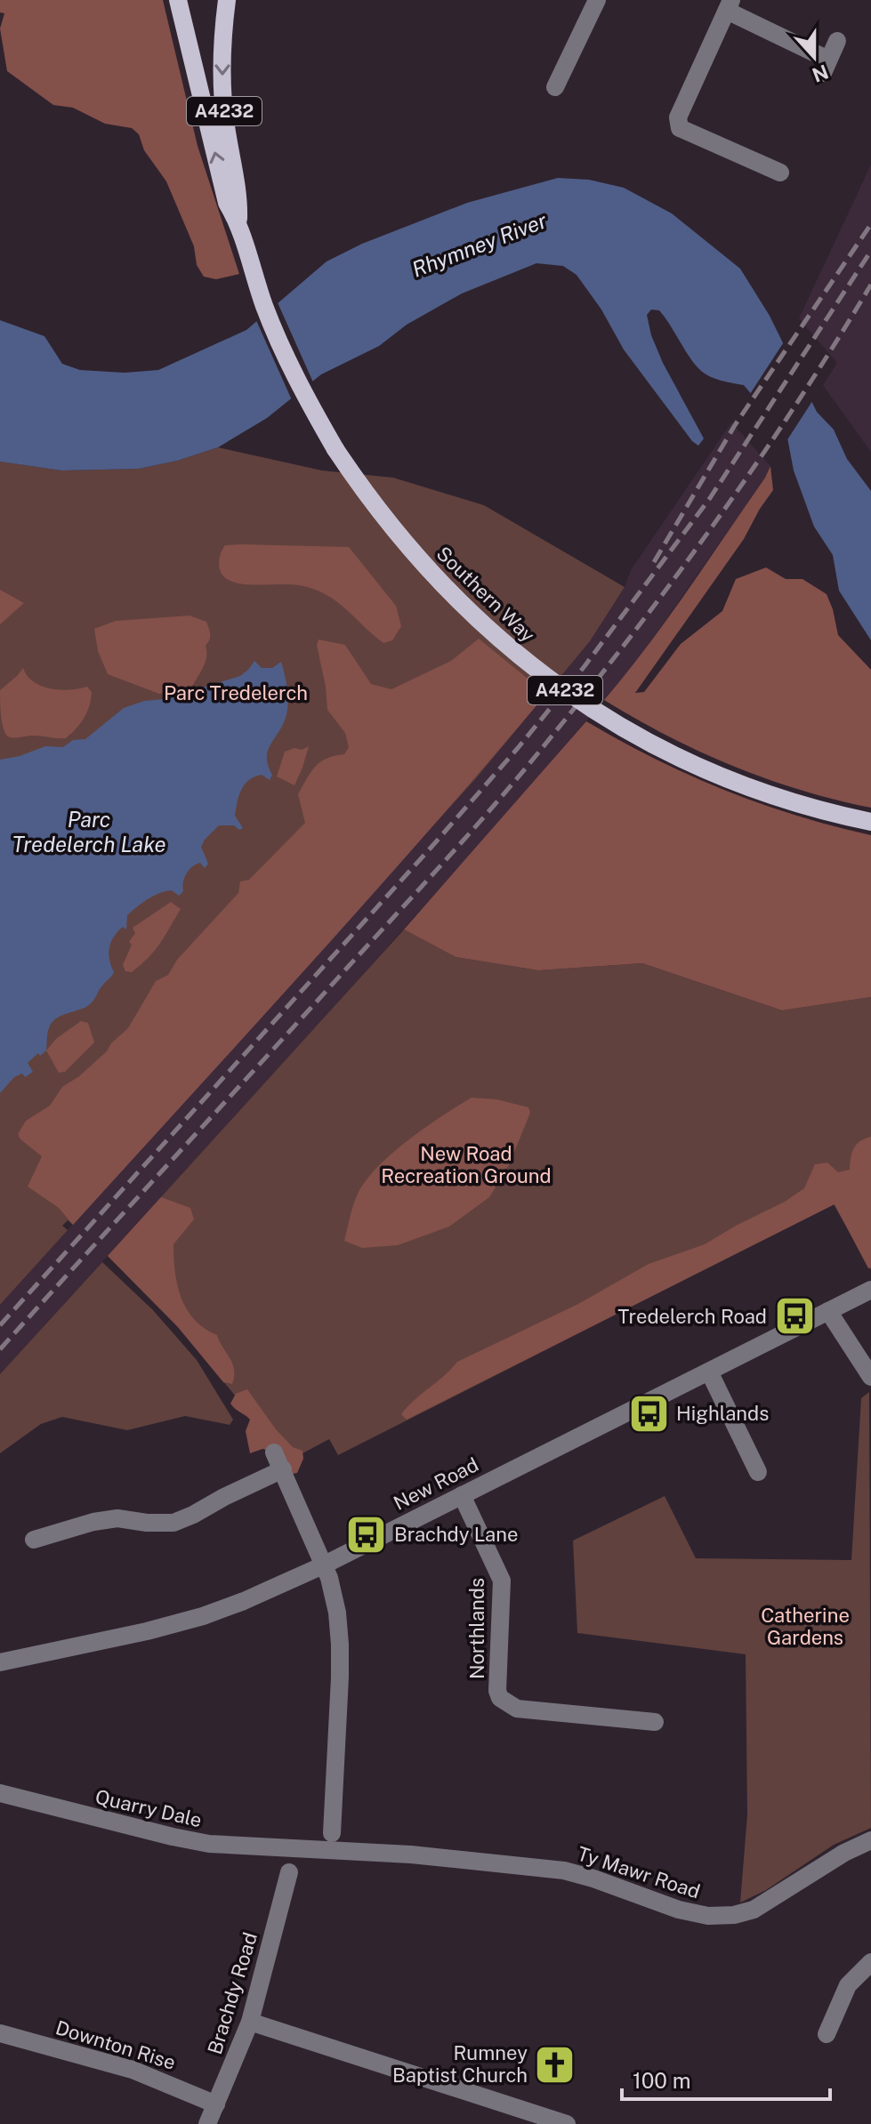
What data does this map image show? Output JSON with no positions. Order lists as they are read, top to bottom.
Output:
{
  "streets": {
    "main road": ["A4232", "Southern Way"],
    "street": [
      "New Road",
      "Northlands",
      "Quarry Dale",
      "Ty Mawr Road",
      "Brachdy Road",
      "Downton Rise"
    ]
  },
  "crossings": [
    ["New Road", "Northlands"],
    ["Quarry Dale", "Ty Mawr Road"],
    ["Brachdy Road", "Downton Rise"]
  ],
  "water": ["Rhymney River", "Parc Tredelerch Lake"],
  "parks": ["Parc Tredelerch", "New Road Recreation Ground", "Catherine Gardens"],
  "places": {
    "bus stop": ["Tredelerch Road", "Highlands", "Brachdy Lane"],
    "church": ["Rumney Baptist Church"]
  },
  "scale_bar": "100 m",
  "north": "bottom"
}
